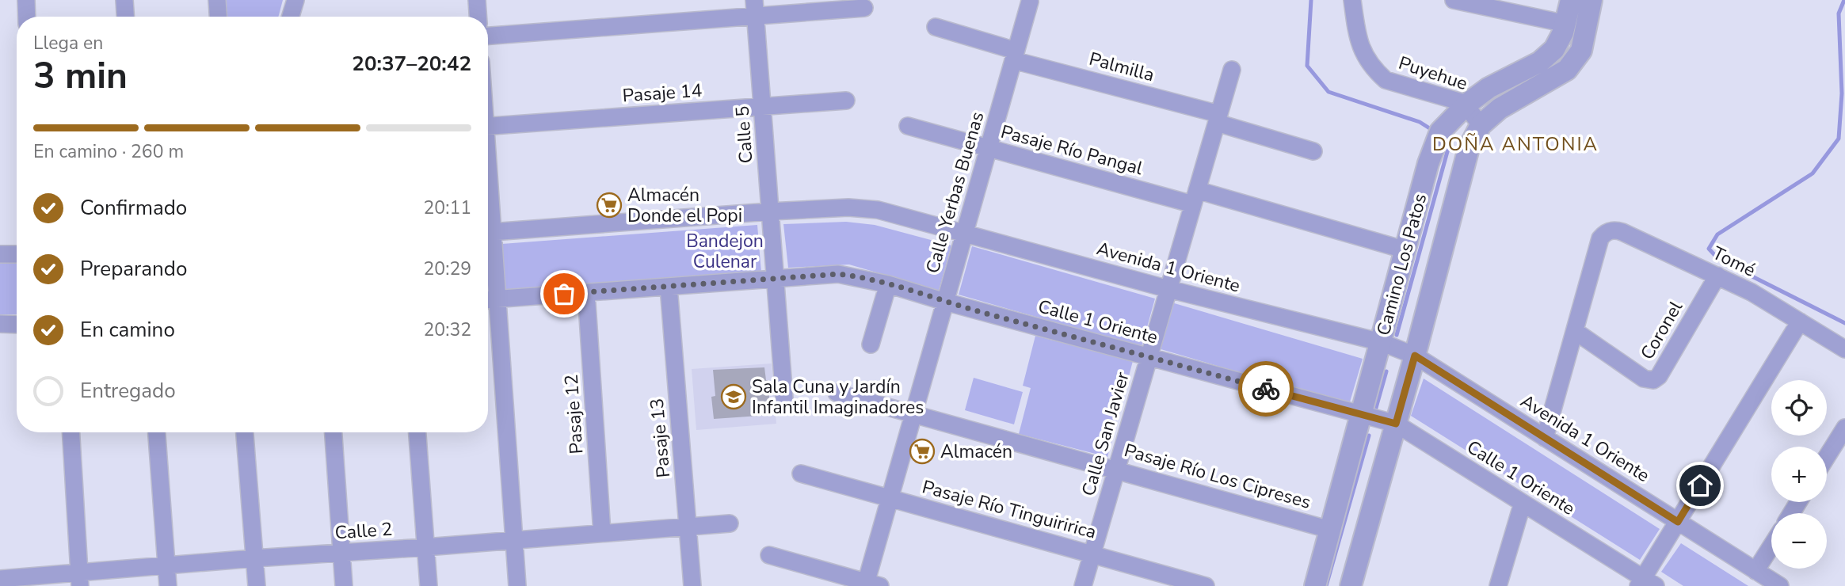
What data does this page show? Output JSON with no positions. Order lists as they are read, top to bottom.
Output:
{
  "streets": {
    "street": [
      "Palmilla",
      "Puyehue",
      "Pasaje 14",
      "Calle 5",
      "Pasaje Río Pangal",
      "Calle Yerbas Buenas",
      "Tomé",
      "Camino Los Patos",
      "Avenida 1 Oriente",
      "Calle 1 Oriente",
      "Coronel",
      "Pasaje 12",
      "Calle San Javier",
      "Pasaje 13",
      "Pasaje Río Los Cipreses",
      "Pasaje Río Tinguiririca",
      "Calle 2"
    ]
  },
  "crossings": [
    ["Palmilla", "Calle Yerbas Buenas"],
    ["Palmilla", "Calle San Javier"],
    ["Puyehue", "Camino Los Patos"],
    ["Pasaje 14", "Calle 5"],
    ["Calle 5", "Avenida 1 Oriente"],
    ["Calle 5", "Calle 1 Oriente"],
    ["Pasaje Río Pangal", "Calle Yerbas Buenas"],
    ["Pasaje Río Pangal", "Camino Los Patos"],
    ["Pasaje Río Pangal", "Calle San Javier"],
    ["Calle Yerbas Buenas", "Avenida 1 Oriente"],
    ["Calle Yerbas Buenas", "Calle 1 Oriente"],
    ["Calle Yerbas Buenas", "Pasaje Río Los Cipreses"],
    ["Calle Yerbas Buenas", "Pasaje Río Tinguiririca"],
    ["Tomé", "Coronel"],
    ["Camino Los Patos", "Avenida 1 Oriente"],
    ["Camino Los Patos", "Calle 1 Oriente"],
    ["Camino Los Patos", "Pasaje Río Los Cipreses"],
    ["Avenida 1 Oriente", "Calle San Javier"],
    ["Calle 1 Oriente", "Pasaje 12"],
    ["Calle 1 Oriente", "Calle San Javier"],
    ["Calle 1 Oriente", "Pasaje 13"],
    ["Pasaje 12", "Calle 2"],
    ["Calle San Javier", "Pasaje Río Los Cipreses"],
    ["Calle San Javier", "Pasaje Río Tinguiririca"],
    ["Pasaje 13", "Calle 2"]
  ],
  "districts": ["DOÑA ANTONIA"],
  "parks": ["Bandejon Culenar"],
  "places": {
    "supermarket": ["Almacén Donde el Popi", "Almacén"],
    "school or university": ["Sala Cuna y Jardín Infantil Imaginadores"]
  },
  "page": {
    "heading": ["3 min", "Llega en", "20:37–20:42"],
    "bar": "En camino · 260 m",
    "list": [
      ["Confirmado", "20:11"],
      ["Preparando", "20:29"],
      ["En camino", "20:32"],
      "Entregado"
    ],
    "map_buttons": ["+", "−"]
  }
}
